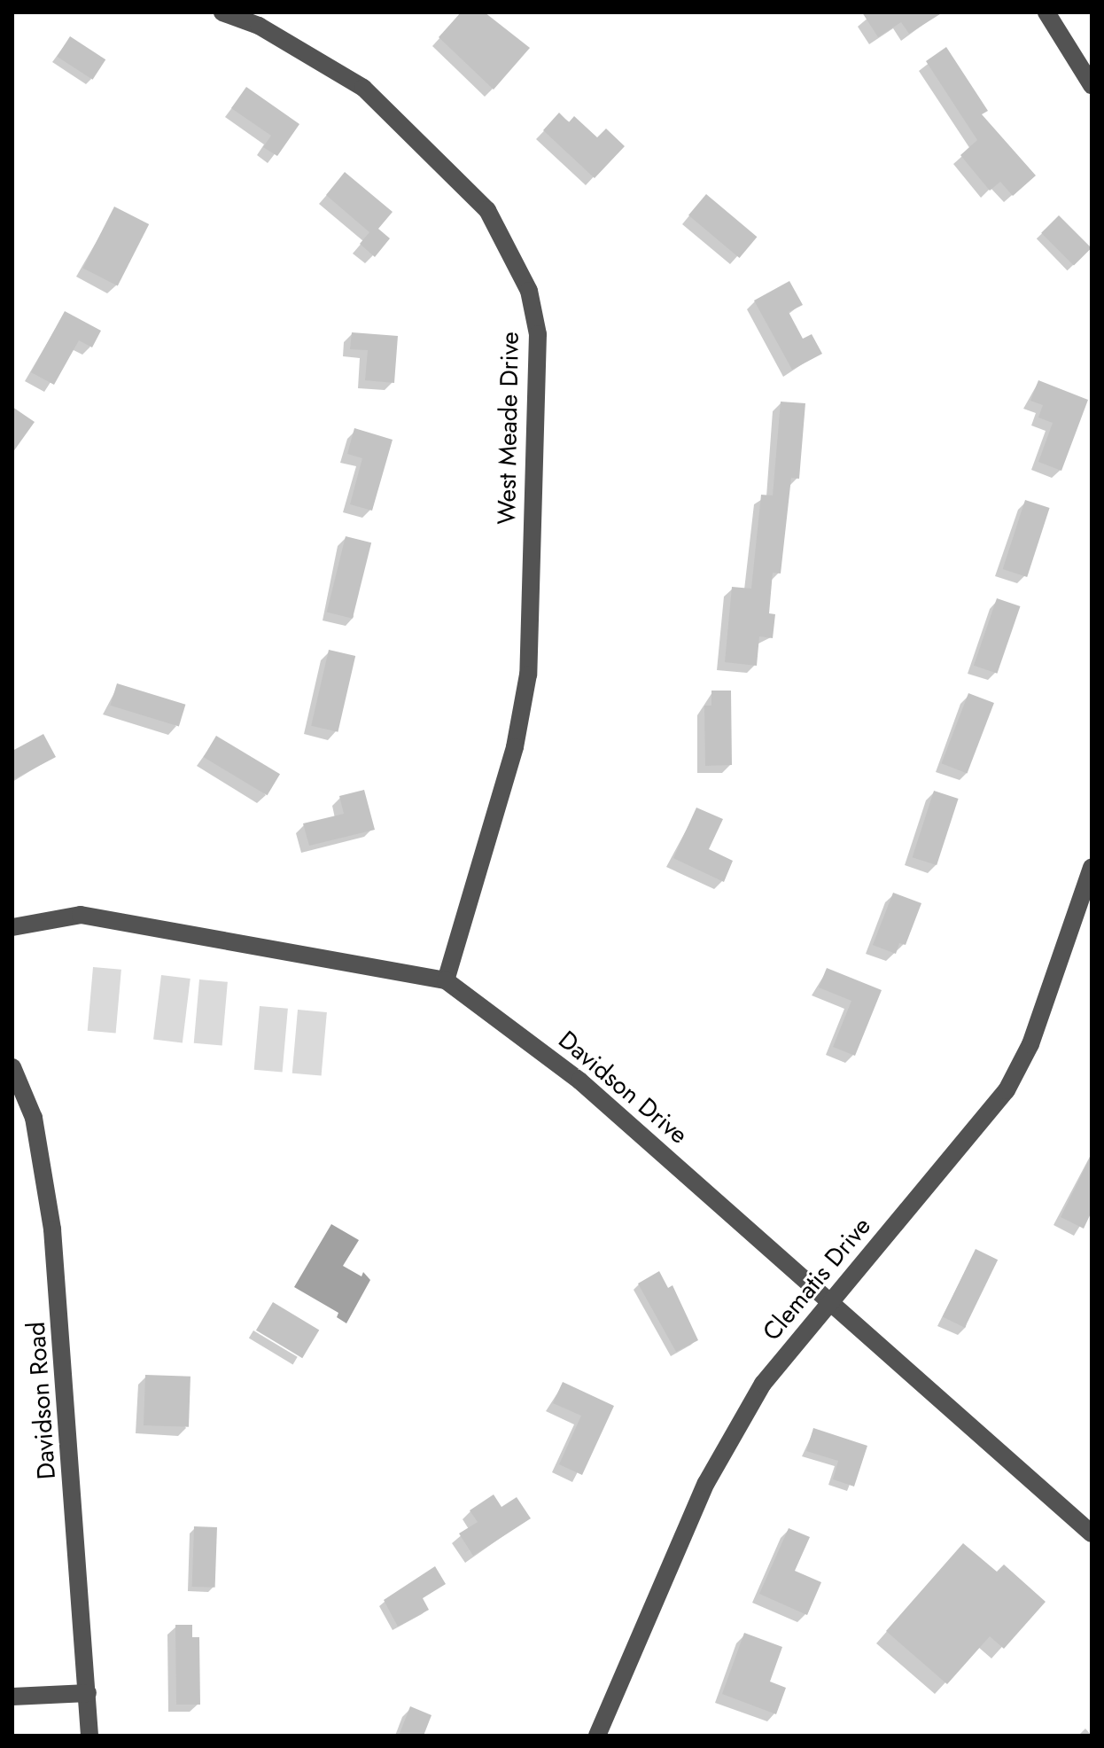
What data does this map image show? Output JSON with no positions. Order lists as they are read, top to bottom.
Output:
{
  "streets": {
    "street": [
      "West Meade Drive",
      "Davidson Drive",
      "Clematis Drive",
      "Davidson Road"
    ]
  },
  "crossings": [
    ["West Meade Drive", "Davidson Drive"],
    ["Davidson Drive", "Clematis Drive"]
  ]
}
